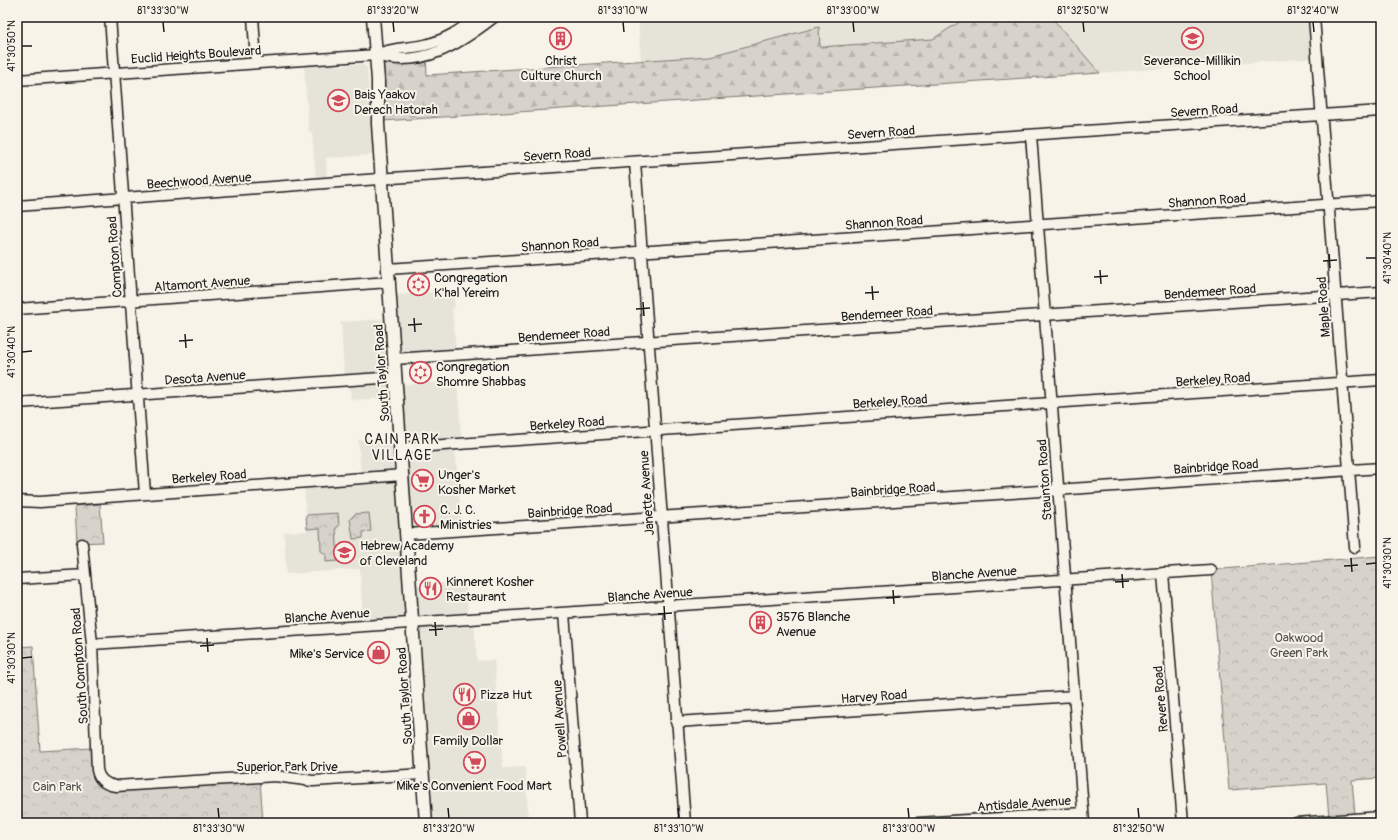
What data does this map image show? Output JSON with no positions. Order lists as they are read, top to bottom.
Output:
{
  "streets": {
    "main road": ["South Taylor Road"],
    "street": [
      "Euclid Heights Boulevard",
      "Severn Road",
      "Beechwood Avenue",
      "Shannon Road",
      "Compton Road",
      "Altamont Avenue",
      "Bendemeer Road",
      "Maple Road",
      "Desota Avenue",
      "Berkeley Road",
      "Bainbridge Road",
      "Staunton Road",
      "Janette Avenue",
      "Blanche Avenue",
      "South Compton Road",
      "Harvey Road",
      "Revere Road",
      "Powell Avenue",
      "Superior Park Drive",
      "Antisdale Avenue"
    ]
  },
  "crossings": [
    ["Euclid Heights Boulevard", "Compton Road"],
    ["Euclid Heights Boulevard", "South Taylor Road"],
    ["Severn Road", "Beechwood Avenue"],
    ["Severn Road", "Maple Road"],
    ["Severn Road", "South Taylor Road"],
    ["Severn Road", "Staunton Road"],
    ["Severn Road", "Janette Avenue"],
    ["Beechwood Avenue", "Compton Road"],
    ["Beechwood Avenue", "South Taylor Road"],
    ["Shannon Road", "Maple Road"],
    ["Shannon Road", "South Taylor Road"],
    ["Shannon Road", "Staunton Road"],
    ["Shannon Road", "Janette Avenue"],
    ["Compton Road", "Altamont Avenue"],
    ["Compton Road", "Desota Avenue"],
    ["Compton Road", "Berkeley Road"],
    ["Altamont Avenue", "South Taylor Road"],
    ["Bendemeer Road", "Maple Road"],
    ["Bendemeer Road", "South Taylor Road"],
    ["Bendemeer Road", "Staunton Road"],
    ["Bendemeer Road", "Janette Avenue"],
    ["Maple Road", "Berkeley Road"],
    ["Maple Road", "Bainbridge Road"],
    ["South Taylor Road", "Desota Avenue"],
    ["South Taylor Road", "Berkeley Road"],
    ["South Taylor Road", "Bainbridge Road"],
    ["South Taylor Road", "Blanche Avenue"],
    ["South Taylor Road", "Superior Park Drive"],
    ["Berkeley Road", "Staunton Road"],
    ["Berkeley Road", "Janette Avenue"],
    ["Bainbridge Road", "Staunton Road"],
    ["Bainbridge Road", "Janette Avenue"],
    ["Staunton Road", "Blanche Avenue"],
    ["Staunton Road", "Harvey Road"],
    ["Staunton Road", "Antisdale Avenue"],
    ["Janette Avenue", "Blanche Avenue"],
    ["Janette Avenue", "Harvey Road"],
    ["Blanche Avenue", "South Compton Road"],
    ["Blanche Avenue", "Revere Road"],
    ["Blanche Avenue", "Powell Avenue"],
    ["South Compton Road", "Superior Park Drive"]
  ],
  "districts": ["CAIN PARK VILLAGE"],
  "parks": ["Oakwood Green Park", "Cain Park"],
  "places": {
    "building": ["Christ Culture Church", "3576 Blanche Avenue"],
    "school or university": ["Severance-Millikin School", "Bais Yaakov Derech Hatorah", "Hebrew Academy of Cleveland"],
    "synagogue": ["Congregation K'hal Yereim", "Congregation Shomre Shabbas"],
    "supermarket": ["Unger's Kosher Market", "Mike's Convenient Food Mart"],
    "church": ["C. J. C. Ministries"],
    "restaurant": ["Kinneret Kosher Restaurant", "Pizza Hut"],
    "shop": ["Mike's Service", "Family Dollar"]
  },
  "coordinates": [
    "81°33'30\"W",
    "81°33'20\"W",
    "81°33'10\"W",
    "81°33'00\"W",
    "81°32'50\"W",
    "81°32'40\"W",
    "41°30'50\"N",
    "41°30'40\"N",
    "41°30'30\"N"
  ]
}
